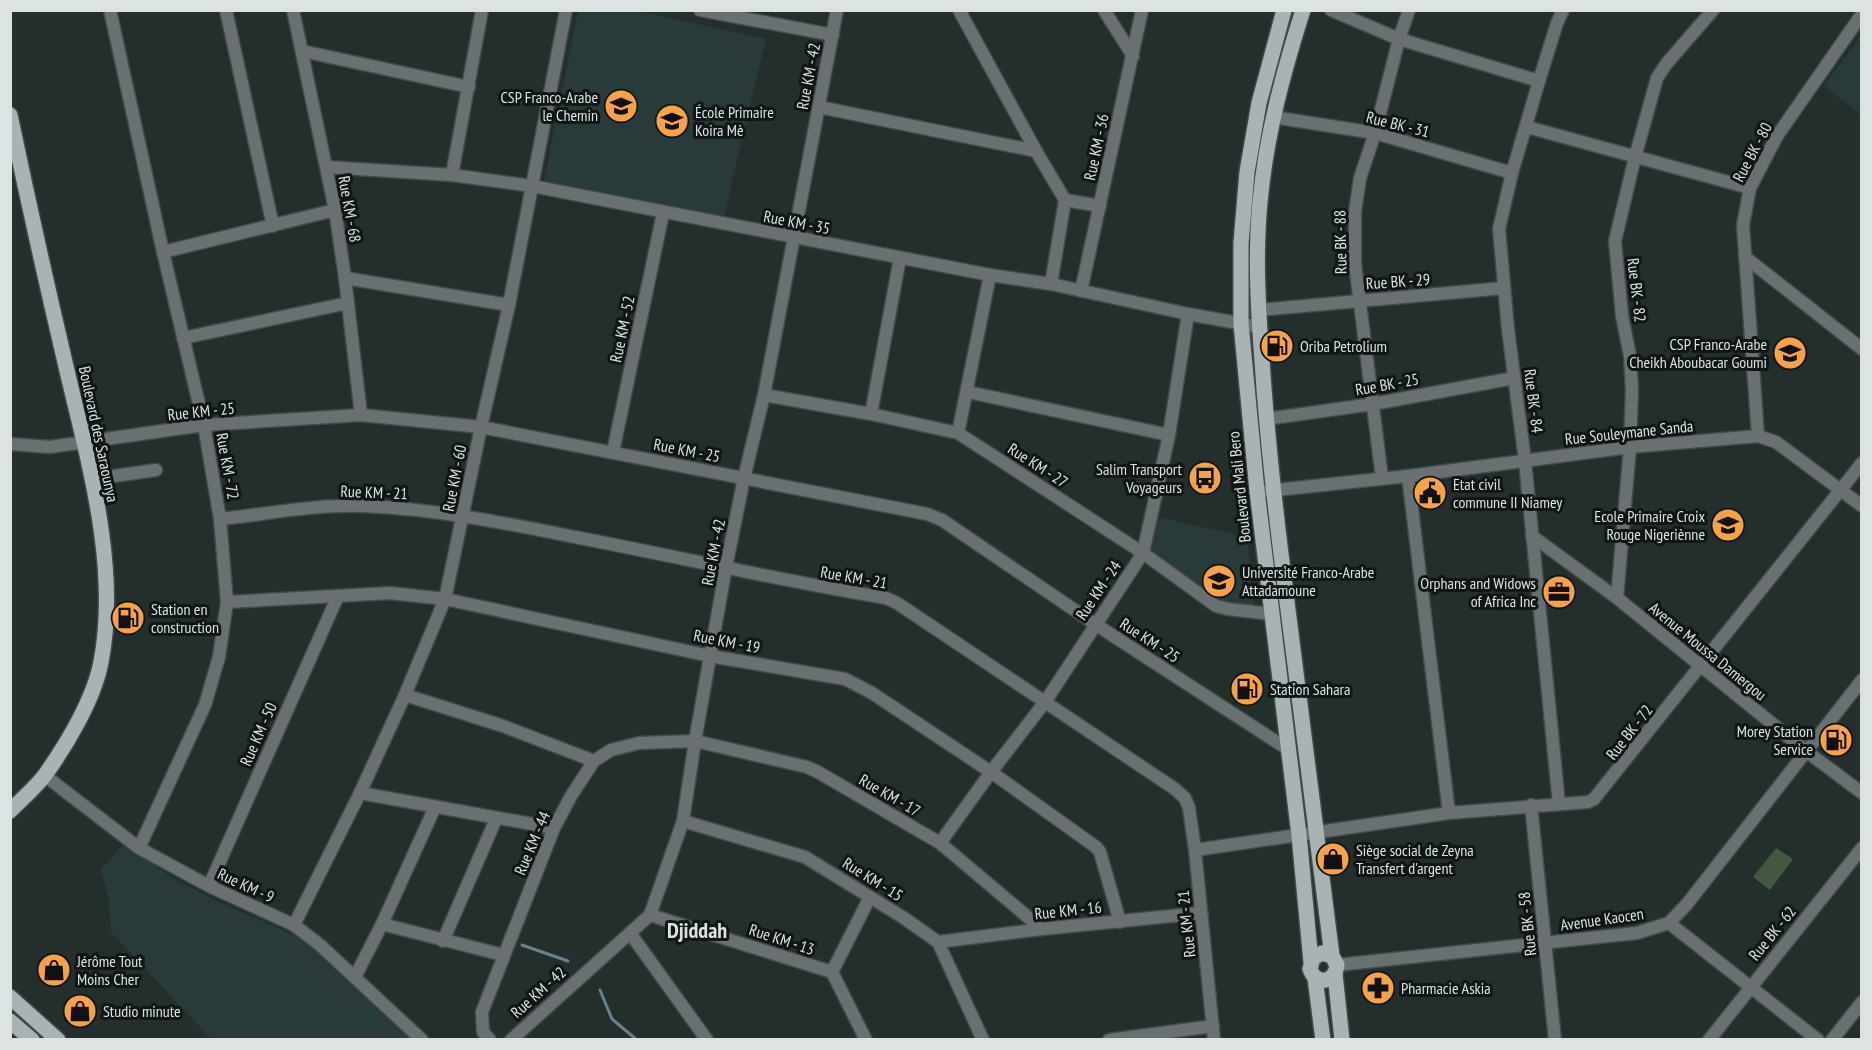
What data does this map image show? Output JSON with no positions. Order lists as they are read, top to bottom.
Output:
{
  "streets": {
    "main road": ["Boulevard des Saraounya", "Boulevard Mali Bero"],
    "street": [
      "Rue KM - 42",
      "Rue BK - 31",
      "Rue KM - 36",
      "Rue BK - 80",
      "Rue KM - 68",
      "Rue KM - 35",
      "Rue BK - 88",
      "Rue BK - 29",
      "Rue BK - 82",
      "Rue KM - 52",
      "Rue BK - 25",
      "Rue BK - 84",
      "Rue KM - 25",
      "Rue Souleymane Sanda",
      "Rue KM - 27",
      "Rue KM - 72",
      "Rue KM - 60",
      "Rue KM - 21",
      "Rue KM - 24",
      "Rue KM - 19",
      "Avenue Moussa Damergou",
      "Rue BK - 72",
      "Rue KM - 50",
      "Rue KM - 17",
      "Rue KM - 44",
      "Rue KM - 15",
      "Rue KM - 9",
      "Rue KM - 16",
      "Avenue Kaocen",
      "Rue BK - 58",
      "Rue BK - 62",
      "Rue KM - 13"
    ]
  },
  "crossings": [
    ["Rue KM - 42", "Rue KM - 35"],
    ["Rue KM - 42", "Rue KM - 25"],
    ["Rue KM - 42", "Rue KM - 27"],
    ["Rue KM - 42", "Rue KM - 21"],
    ["Rue KM - 42", "Rue KM - 19"],
    ["Rue KM - 42", "Rue KM - 17"],
    ["Rue KM - 42", "Rue KM - 44"],
    ["Rue KM - 42", "Rue KM - 15"],
    ["Rue KM - 42", "Rue KM - 13"],
    ["Rue BK - 31", "Rue BK - 88"],
    ["Rue BK - 31", "Rue BK - 84"],
    ["Rue BK - 31", "Boulevard Mali Bero"],
    ["Rue KM - 36", "Rue KM - 35"],
    ["Rue BK - 80", "Rue Souleymane Sanda"],
    ["Rue KM - 68", "Rue KM - 35"],
    ["Rue KM - 68", "Rue KM - 25"],
    ["Rue KM - 35", "Rue KM - 52"],
    ["Rue KM - 35", "Rue KM - 60"],
    ["Rue KM - 35", "Boulevard Mali Bero"],
    ["Rue KM - 35", "Rue KM - 24"],
    ["Rue BK - 88", "Rue BK - 29"],
    ["Rue BK - 88", "Rue BK - 25"],
    ["Rue BK - 88", "Rue Souleymane Sanda"],
    ["Rue BK - 29", "Rue BK - 84"],
    ["Rue BK - 29", "Boulevard Mali Bero"],
    ["Rue BK - 82", "Rue Souleymane Sanda"],
    ["Rue BK - 82", "Avenue Moussa Damergou"],
    ["Rue KM - 52", "Rue KM - 25"],
    ["Rue BK - 25", "Rue BK - 84"],
    ["Rue BK - 25", "Boulevard Mali Bero"],
    ["Rue BK - 84", "Rue Souleymane Sanda"],
    ["Rue BK - 84", "Avenue Moussa Damergou"],
    ["Rue BK - 84", "Rue BK - 72"],
    ["Rue KM - 25", "Boulevard des Saraounya"],
    ["Rue KM - 25", "Rue KM - 72"],
    ["Rue KM - 25", "Rue KM - 60"],
    ["Rue KM - 25", "Boulevard Mali Bero"],
    ["Rue KM - 25", "Rue KM - 24"],
    ["Rue Souleymane Sanda", "Boulevard Mali Bero"],
    ["Boulevard des Saraounya", "Rue KM - 9"],
    ["Rue KM - 27", "Boulevard Mali Bero"],
    ["Rue KM - 27", "Rue KM - 24"],
    ["Rue KM - 72", "Rue KM - 21"],
    ["Rue KM - 72", "Rue KM - 19"],
    ["Rue KM - 72", "Rue KM - 9"],
    ["Rue KM - 60", "Rue KM - 21"],
    ["Rue KM - 60", "Rue KM - 19"],
    ["Rue KM - 60", "Rue KM - 9"],
    ["Boulevard Mali Bero", "Rue BK - 72"],
    ["Boulevard Mali Bero", "Avenue Kaocen"],
    ["Rue KM - 21", "Rue KM - 24"],
    ["Rue KM - 21", "Rue BK - 72"],
    ["Rue KM - 21", "Rue KM - 16"],
    ["Rue KM - 24", "Rue KM - 19"],
    ["Rue KM - 24", "Rue KM - 17"],
    ["Rue KM - 19", "Rue KM - 50"],
    ["Rue KM - 19", "Rue KM - 16"],
    ["Avenue Moussa Damergou", "Rue BK - 72"],
    ["Avenue Moussa Damergou", "Avenue Kaocen"],
    ["Rue BK - 72", "Rue BK - 58"],
    ["Rue KM - 50", "Rue KM - 9"],
    ["Rue KM - 17", "Rue KM - 44"],
    ["Rue KM - 17", "Rue KM - 16"],
    ["Rue KM - 15", "Rue KM - 16"],
    ["Avenue Kaocen", "Rue BK - 58"]
  ],
  "districts": ["Djiddah"],
  "places": {
    "school or university": [
      "CSP Franco-Arabe le Chemin",
      "École Primaire Koira Mè",
      "CSP Franco-Arabe Cheikh Aboubacar Goumi",
      "Ecole Primaire Croix Rouge Nigeriènne",
      "Université Franco-Arabe Attadamoune"
    ],
    "fuel station": [
      "Oriba Petrolium",
      "Station en construction",
      "Station Sahara",
      "Morey Station Service"
    ],
    "bus stop": ["Salim Transport Voyageurs"],
    "public building": ["Etat civil commune II Niamey"],
    "office": ["Orphans and Widows of Africa Inc"],
    "shop": ["Siège social de Zeyna Transfert d'argent", "Jérôme Tout Moins Cher", "Studio minute"],
    "pharmacy": ["Pharmacie Askia"]
  }
}
